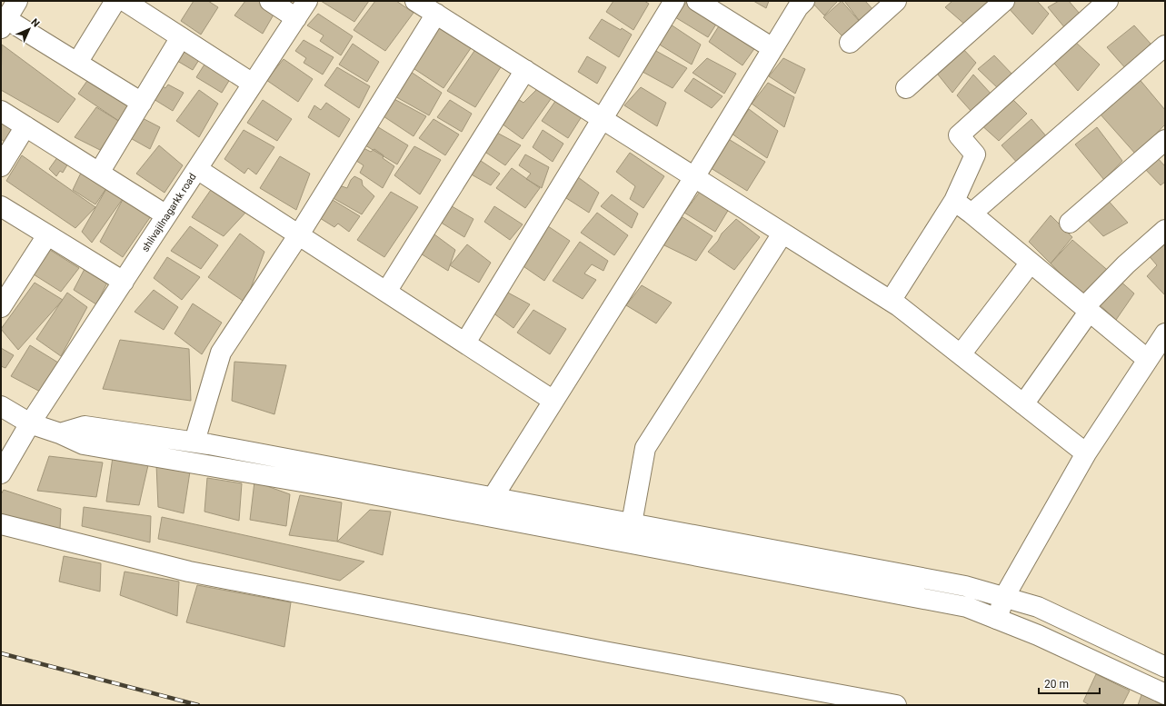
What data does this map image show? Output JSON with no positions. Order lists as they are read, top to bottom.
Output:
{
  "streets": {
    "street": ["shlivajilnagarkk road"]
  },
  "scale_bar": "20 m",
  "north": "top right"
}
